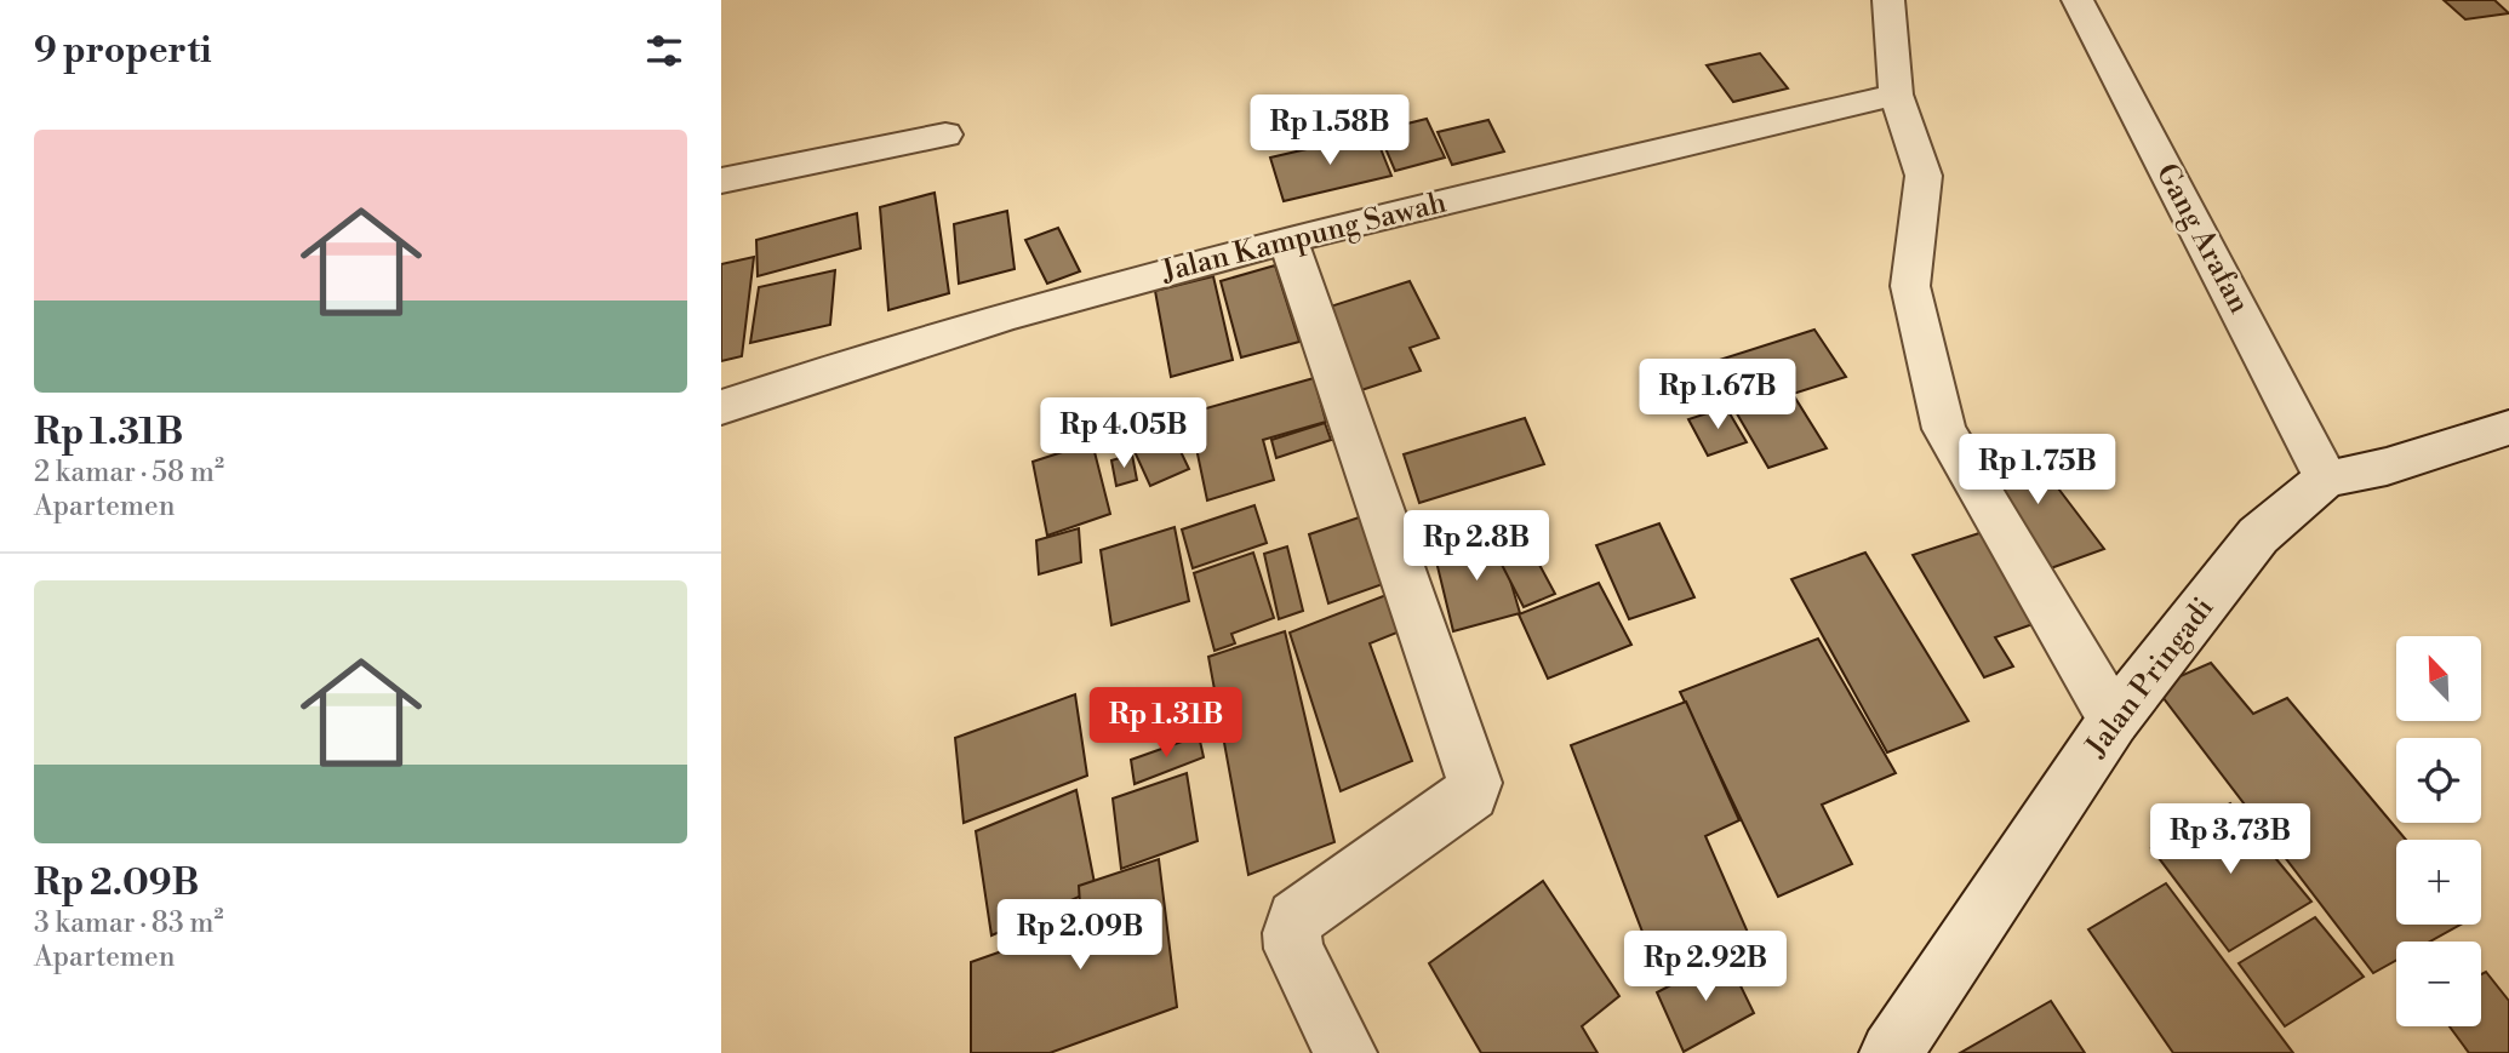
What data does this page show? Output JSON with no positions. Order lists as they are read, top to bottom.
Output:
{
  "streets": {
    "street": ["Jalan Kampung Sawah", "Gang Arafan", "Jalan Pringadi"]
  },
  "crossings": [
    ["Gang Arafan", "Jalan Pringadi"]
  ],
  "north": "top left",
  "page": {
    "heading": "9 properti",
    "price": [
      "Rp 1.58B",
      "Rp 1.67B",
      "Rp 4.05B",
      "Rp 1.75B",
      "Rp 2.8B",
      "Rp 1.31B",
      "Rp 3.73B",
      "Rp 2.09B",
      "Rp 2.92B"
    ],
    "list": [
      {
        "name": "Rp 1.31B",
        "note": "2 kamar · 58 m² · Apartemen"
      },
      {
        "name": "Rp 2.09B",
        "note": "3 kamar · 83 m² · Apartemen"
      }
    ],
    "map_buttons": ["+", "−"]
  }
}
